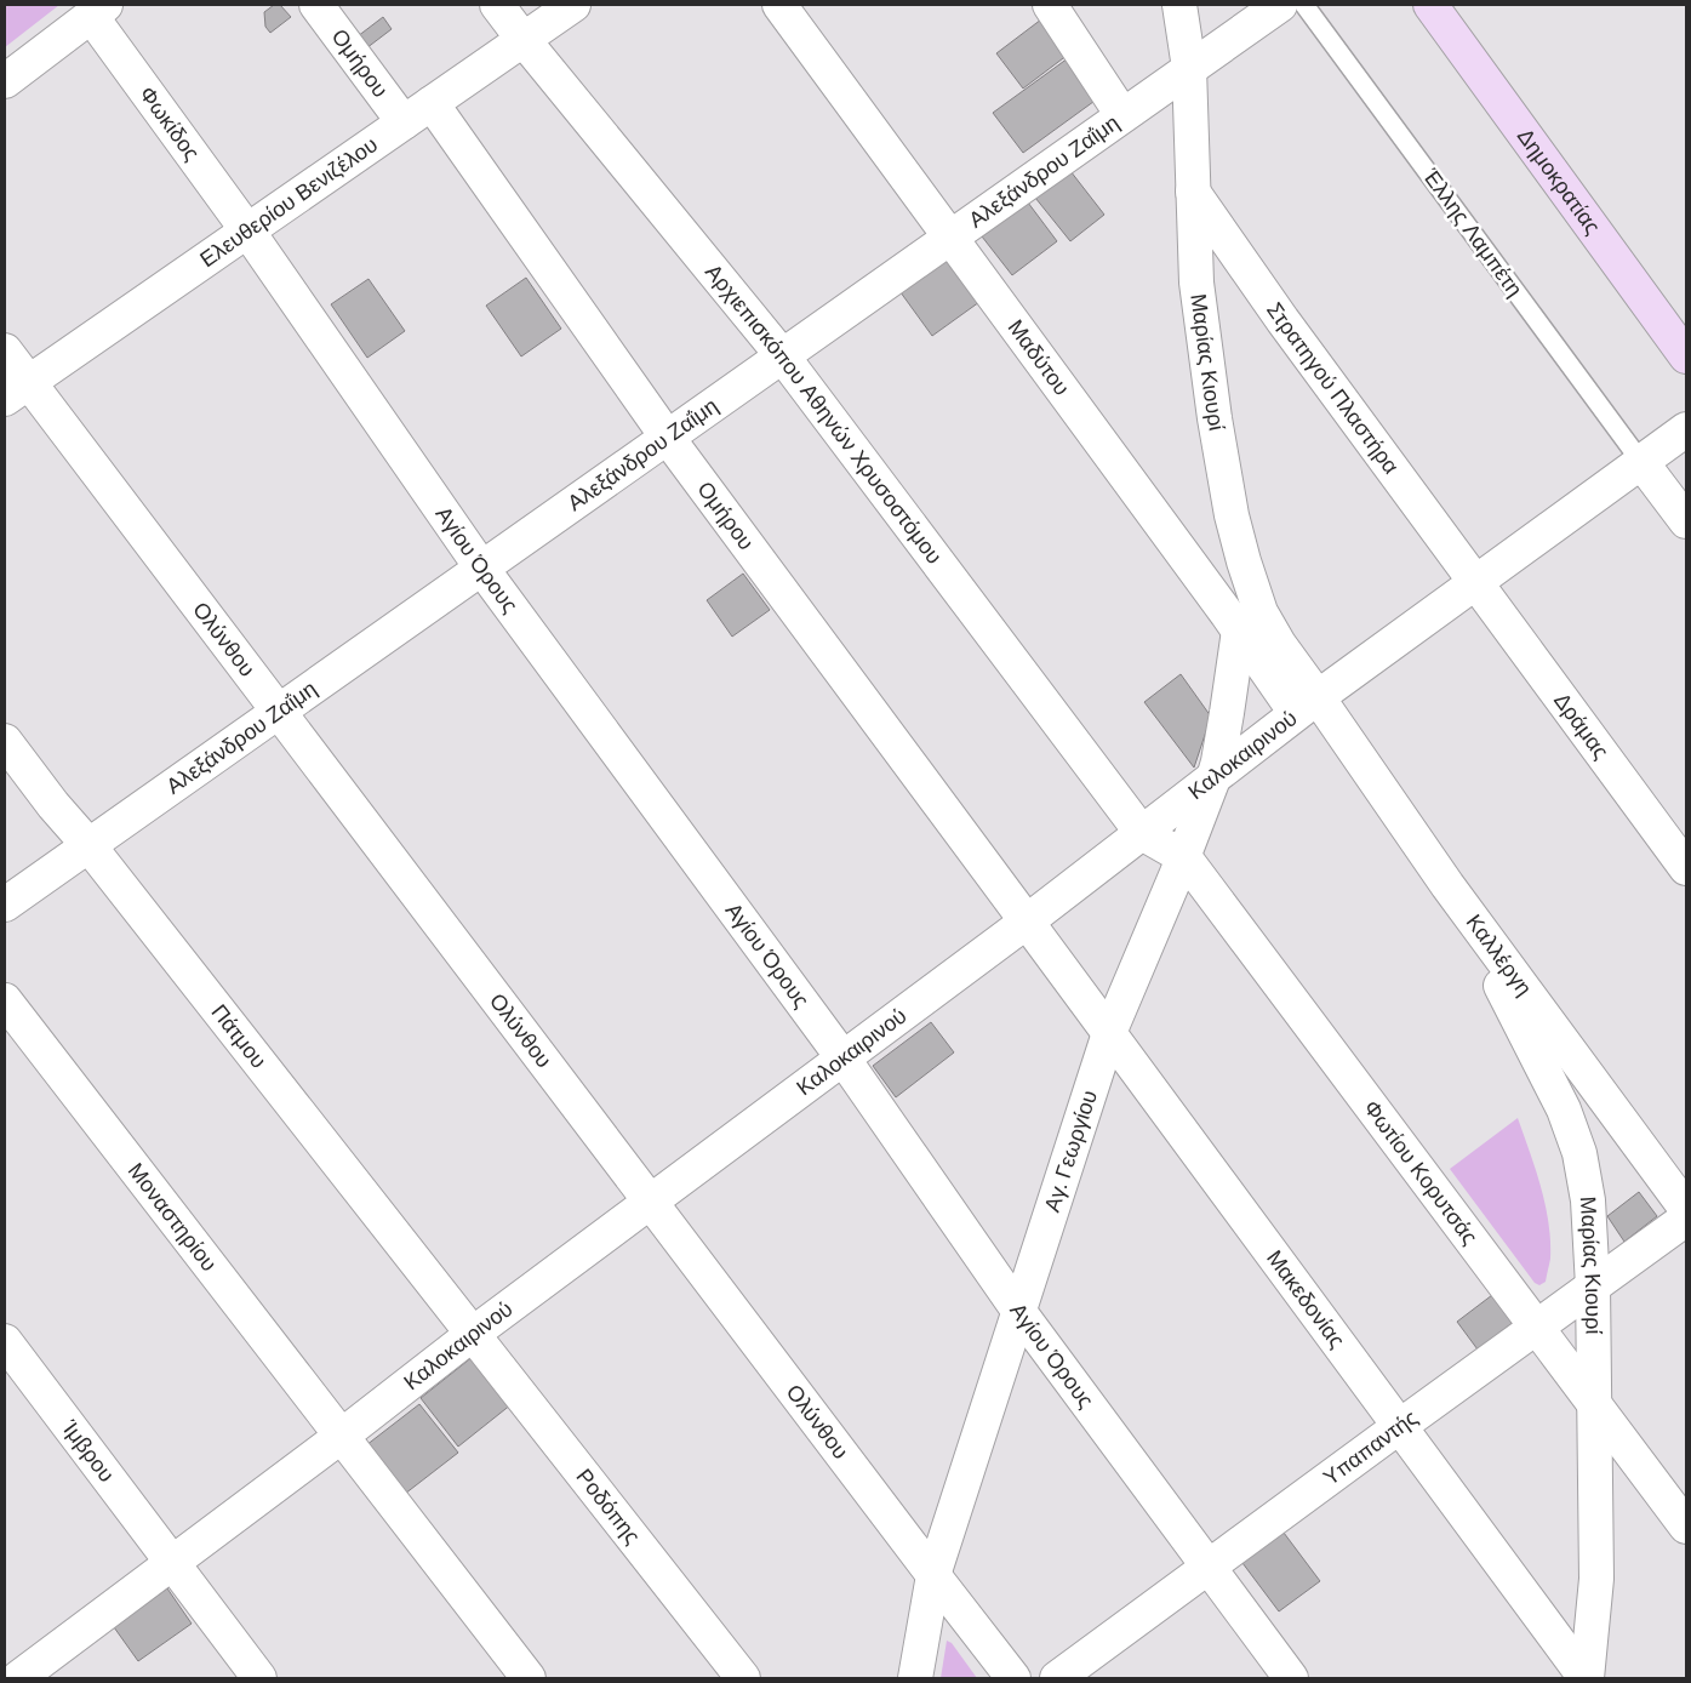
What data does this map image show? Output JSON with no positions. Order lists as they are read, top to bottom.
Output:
{
  "streets": {
    "main road": ["Δημοκρατίας"],
    "street": [
      "Ομήρου",
      "Φωκίδος",
      "Αλεξάνδρου Ζαΐμη",
      "Ελευθερίου Βενιζέλου",
      "Μαδύτου",
      "Μαρίας Κιουρί",
      "Στρατηγού Πλαστήρα",
      "Αρχιεπισκόπου Αθηνών Χρυσοστόμου",
      "Αγίου Όρους",
      "Ολύνθου",
      "Δράμας",
      "Καλοκαιρινού",
      "Καλλέργη",
      "Πάτμου",
      "Αγ. Γεωργίου",
      "Φωτίου Κορυτσάς",
      "Μοναστηρίου",
      "Μακεδονίας",
      "Υπαπαντής",
      "Ίμβρου",
      "Ροδόπης"
    ],
    "lane": ["Έλλης Λαμπέτη"]
  },
  "crossings": [
    ["Ομήρου", "Αλεξάνδρου Ζαΐμη"],
    ["Ομήρου", "Ελευθερίου Βενιζέλου"],
    ["Ομήρου", "Καλοκαιρινού"],
    ["Ομήρου", "Μακεδονίας"],
    ["Φωκίδος", "Ελευθερίου Βενιζέλου"],
    ["Φωκίδος", "Αγίου Όρους"],
    ["Αλεξάνδρου Ζαΐμη", "Μαδύτου"],
    ["Αλεξάνδρου Ζαΐμη", "Μαρίας Κιουρί"],
    ["Αλεξάνδρου Ζαΐμη", "Αρχιεπισκόπου Αθηνών Χρυσοστόμου"],
    ["Αλεξάνδρου Ζαΐμη", "Αγίου Όρους"],
    ["Αλεξάνδρου Ζαΐμη", "Ολύνθου"],
    ["Αλεξάνδρου Ζαΐμη", "Πάτμου"],
    ["Ελευθερίου Βενιζέλου", "Αρχιεπισκόπου Αθηνών Χρυσοστόμου"],
    ["Ελευθερίου Βενιζέλου", "Αγίου Όρους"],
    ["Ελευθερίου Βενιζέλου", "Ολύνθου"],
    ["Έλλης Λαμπέτη", "Καλοκαιρινού"],
    ["Μαδύτου", "Μαρίας Κιουρί"],
    ["Μαδύτου", "Καλοκαιρινού"],
    ["Μαδύτου", "Καλλέργη"],
    ["Μαδύτου", "Αγ. Γεωργίου"],
    ["Μαρίας Κιουρί", "Στρατηγού Πλαστήρα"],
    ["Μαρίας Κιουρί", "Καλοκαιρινού"],
    ["Μαρίας Κιουρί", "Καλλέργη"],
    ["Μαρίας Κιουρί", "Φωτίου Κορυτσάς"],
    ["Μαρίας Κιουρί", "Μακεδονίας"],
    ["Μαρίας Κιουρί", "Υπαπαντής"],
    ["Στρατηγού Πλαστήρα", "Δράμας"],
    ["Στρατηγού Πλαστήρα", "Καλοκαιρινού"],
    ["Αρχιεπισκόπου Αθηνών Χρυσοστόμου", "Καλοκαιρινού"],
    ["Αρχιεπισκόπου Αθηνών Χρυσοστόμου", "Φωτίου Κορυτσάς"],
    ["Αγίου Όρους", "Καλοκαιρινού"],
    ["Αγίου Όρους", "Αγ. Γεωργίου"],
    ["Αγίου Όρους", "Υπαπαντής"],
    ["Ολύνθου", "Καλοκαιρινού"],
    ["Ολύνθου", "Αγ. Γεωργίου"],
    ["Δράμας", "Καλοκαιρινού"],
    ["Καλοκαιρινού", "Καλλέργη"],
    ["Καλοκαιρινού", "Πάτμου"],
    ["Καλοκαιρινού", "Αγ. Γεωργίου"],
    ["Καλοκαιρινού", "Φωτίου Κορυτσάς"],
    ["Καλοκαιρινού", "Μοναστηρίου"],
    ["Καλοκαιρινού", "Μακεδονίας"],
    ["Καλοκαιρινού", "Ίμβρου"],
    ["Καλοκαιρινού", "Ροδόπης"],
    ["Πάτμου", "Ροδόπης"],
    ["Αγ. Γεωργίου", "Φωτίου Κορυτσάς"],
    ["Αγ. Γεωργίου", "Μακεδονίας"],
    ["Φωτίου Κορυτσάς", "Υπαπαντής"],
    ["Μακεδονίας", "Υπαπαντής"]
  ]
}
